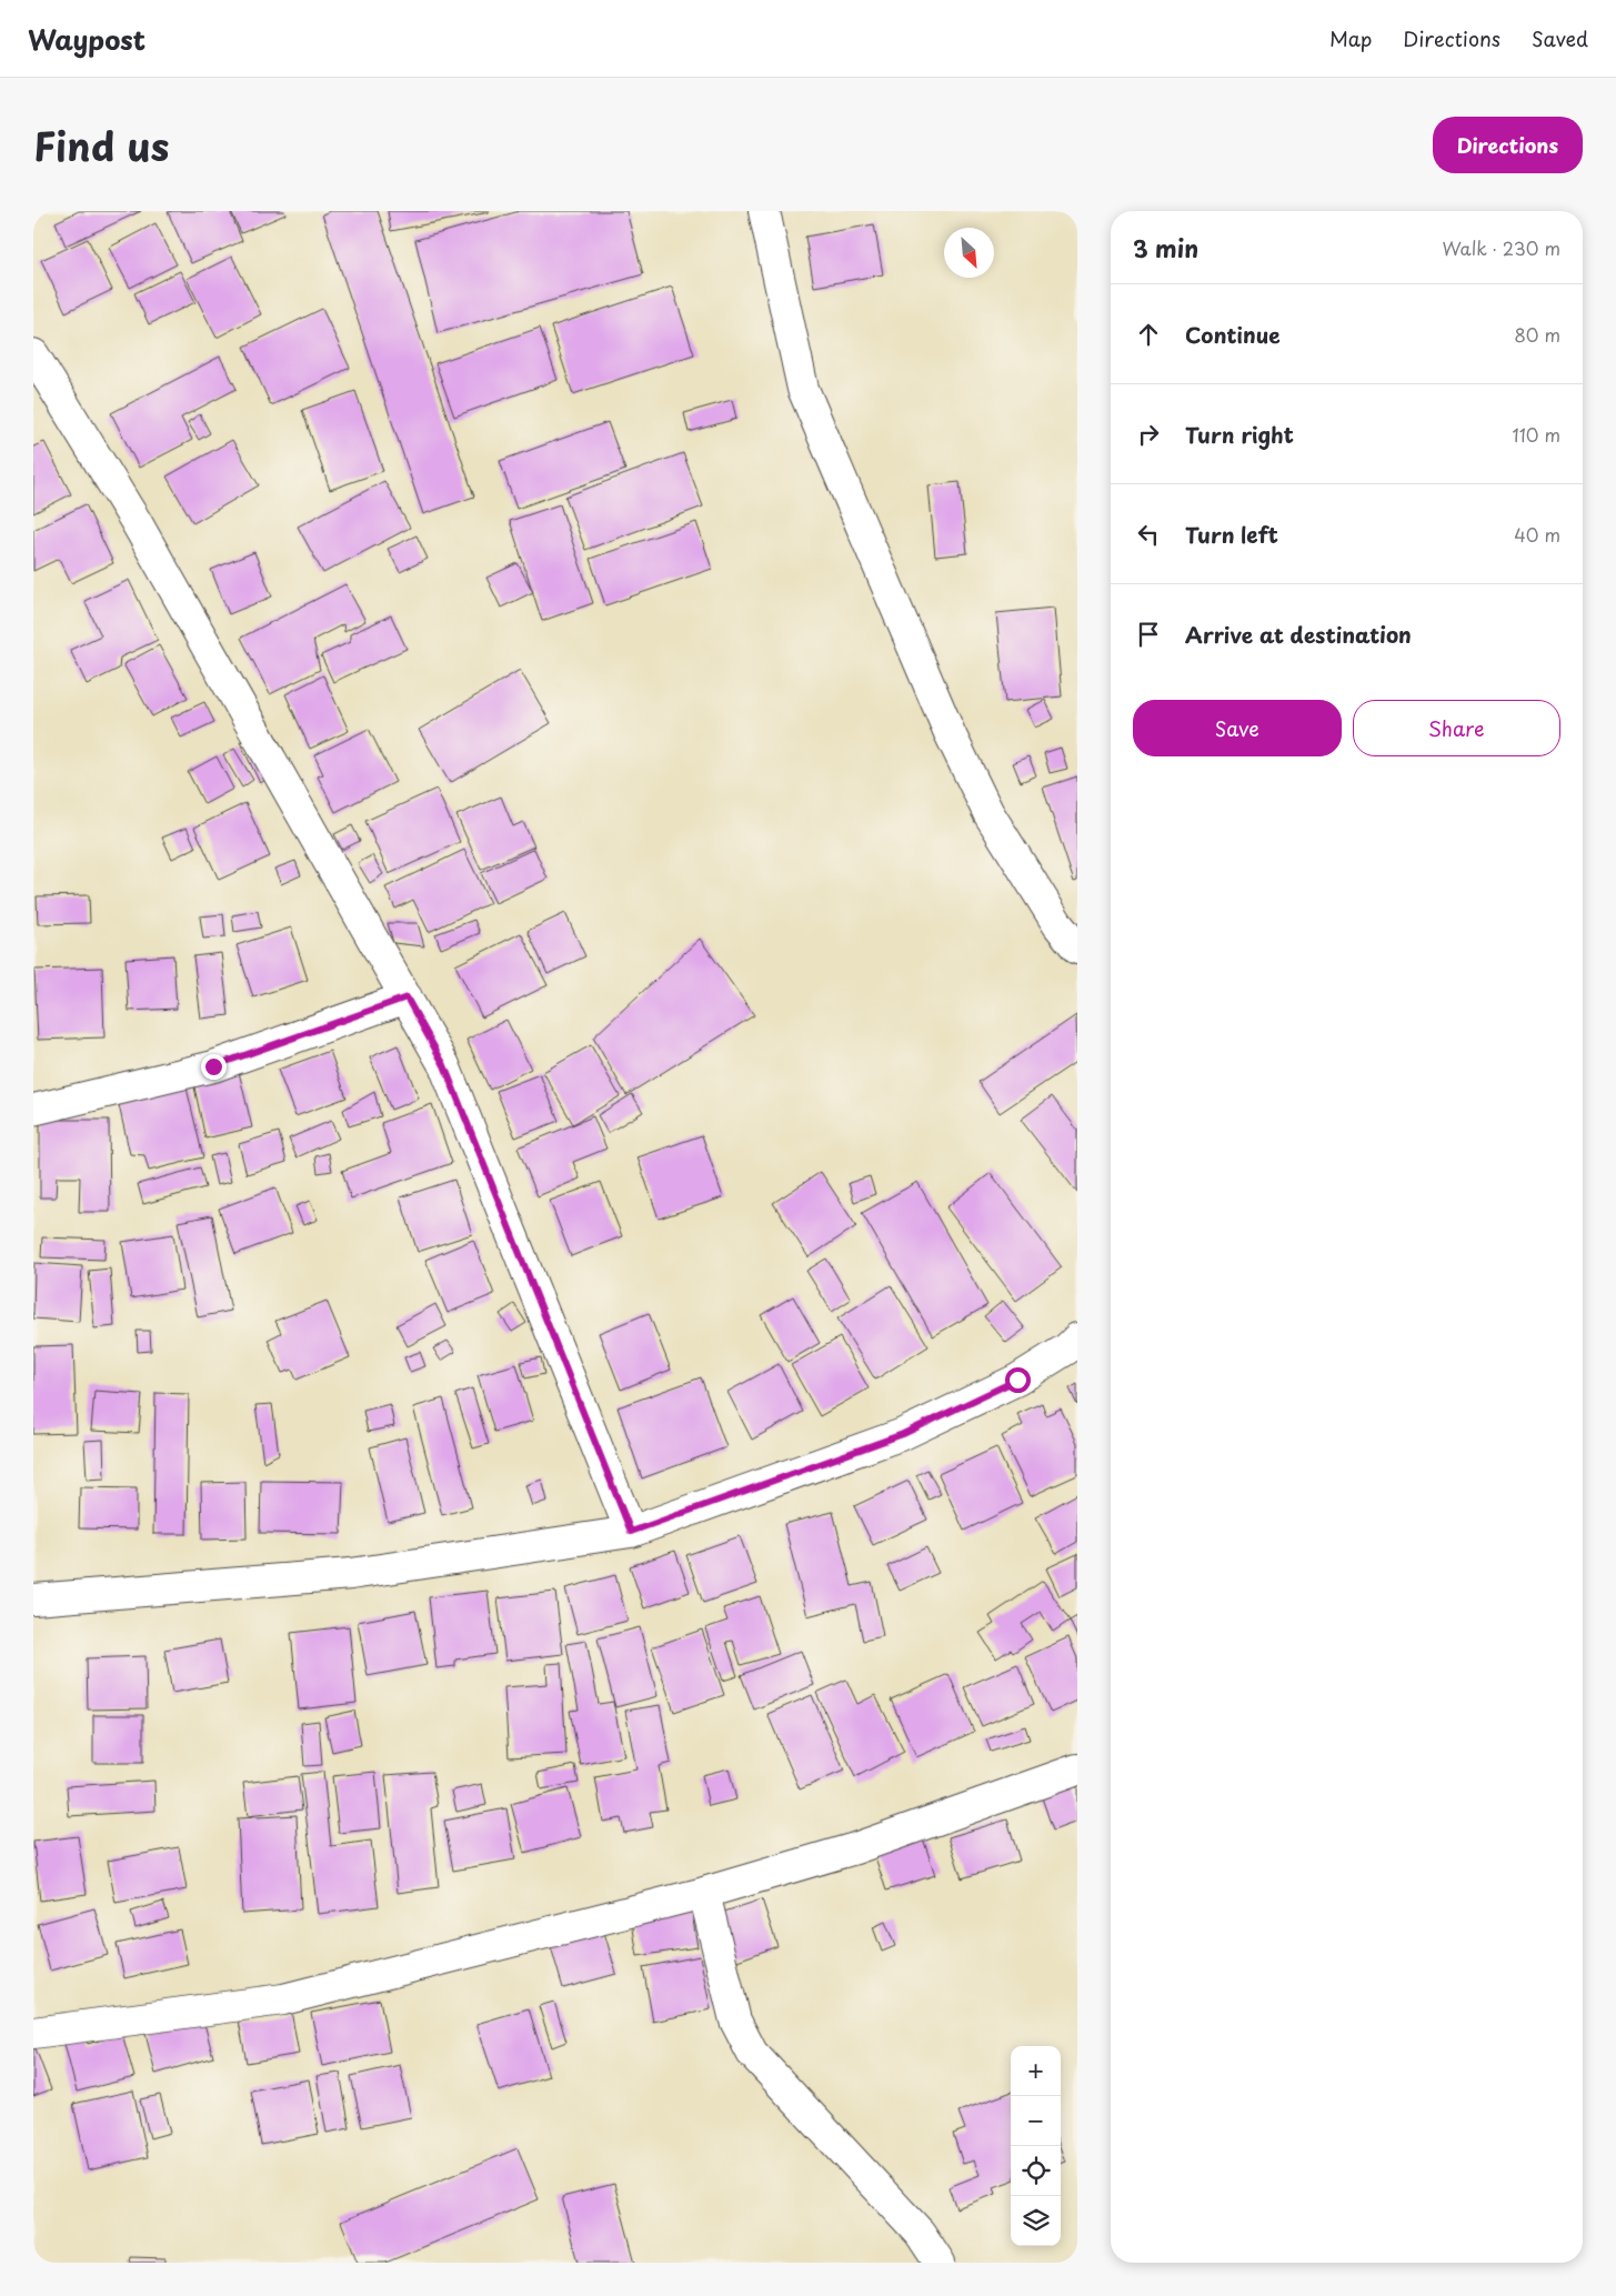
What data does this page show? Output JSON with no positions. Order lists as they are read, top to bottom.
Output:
{
  "north": "bottom right",
  "page": {
    "header": "Waypost",
    "nav": ["Map", "Directions", "Saved"],
    "title": "Find us",
    "buttons": [
      "Directions",
      ["Save", "Share"]
    ],
    "heading": ["3 min", "Walk · 230 m"],
    "list": [
      ["Continue", "80 m"],
      ["Turn right", "110 m"],
      ["Turn left", "40 m"],
      "Arrive at destination"
    ],
    "map_buttons": ["+", "−"]
  }
}
